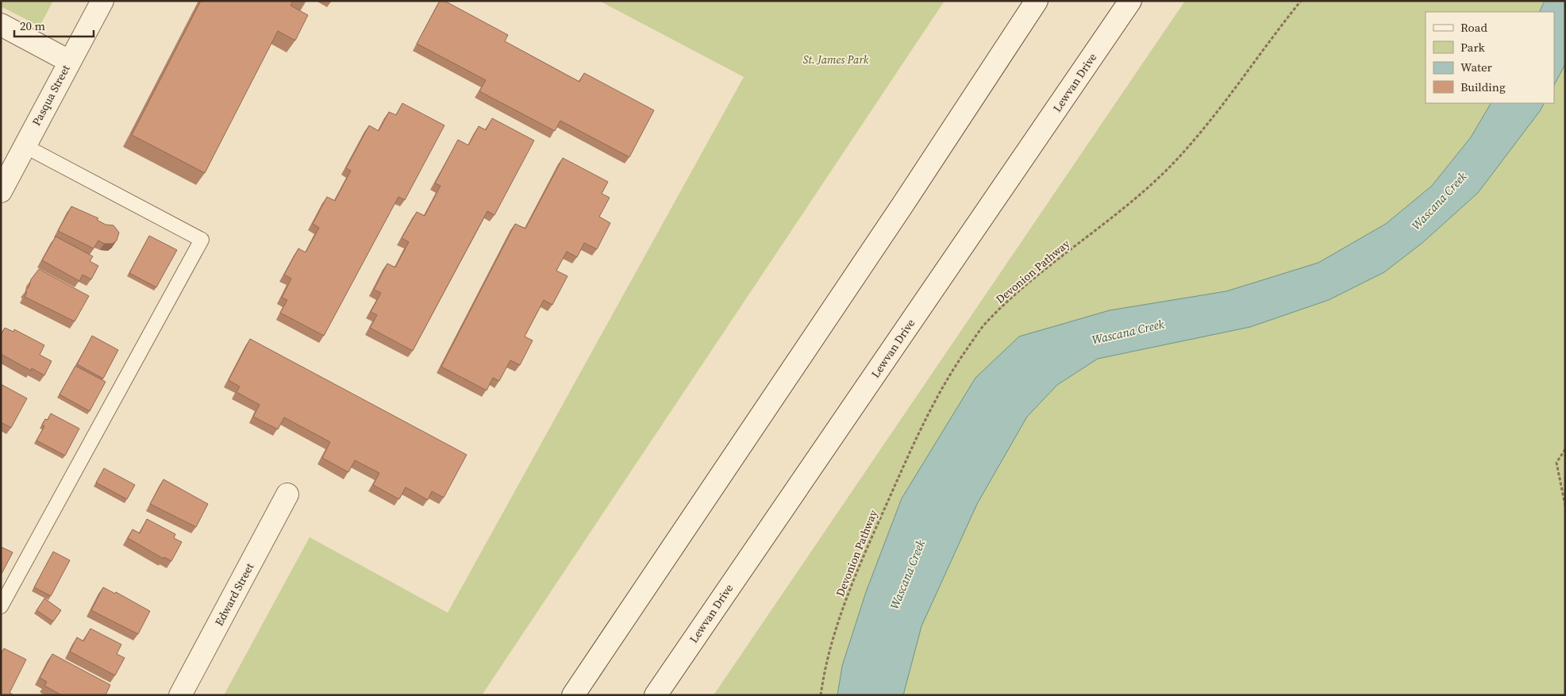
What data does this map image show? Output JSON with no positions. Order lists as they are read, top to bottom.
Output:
{
  "streets": {
    "main road": ["Lewvan Drive", "Pasqua Street", "Edward Street"],
    "path": ["Devonion Pathway"]
  },
  "water": ["Wascana Creek"],
  "parks": ["St. James Park"],
  "legend": [
    "Road",
    "Park",
    "Water",
    "Building"
  ],
  "scale_bar": "20 m"
}
